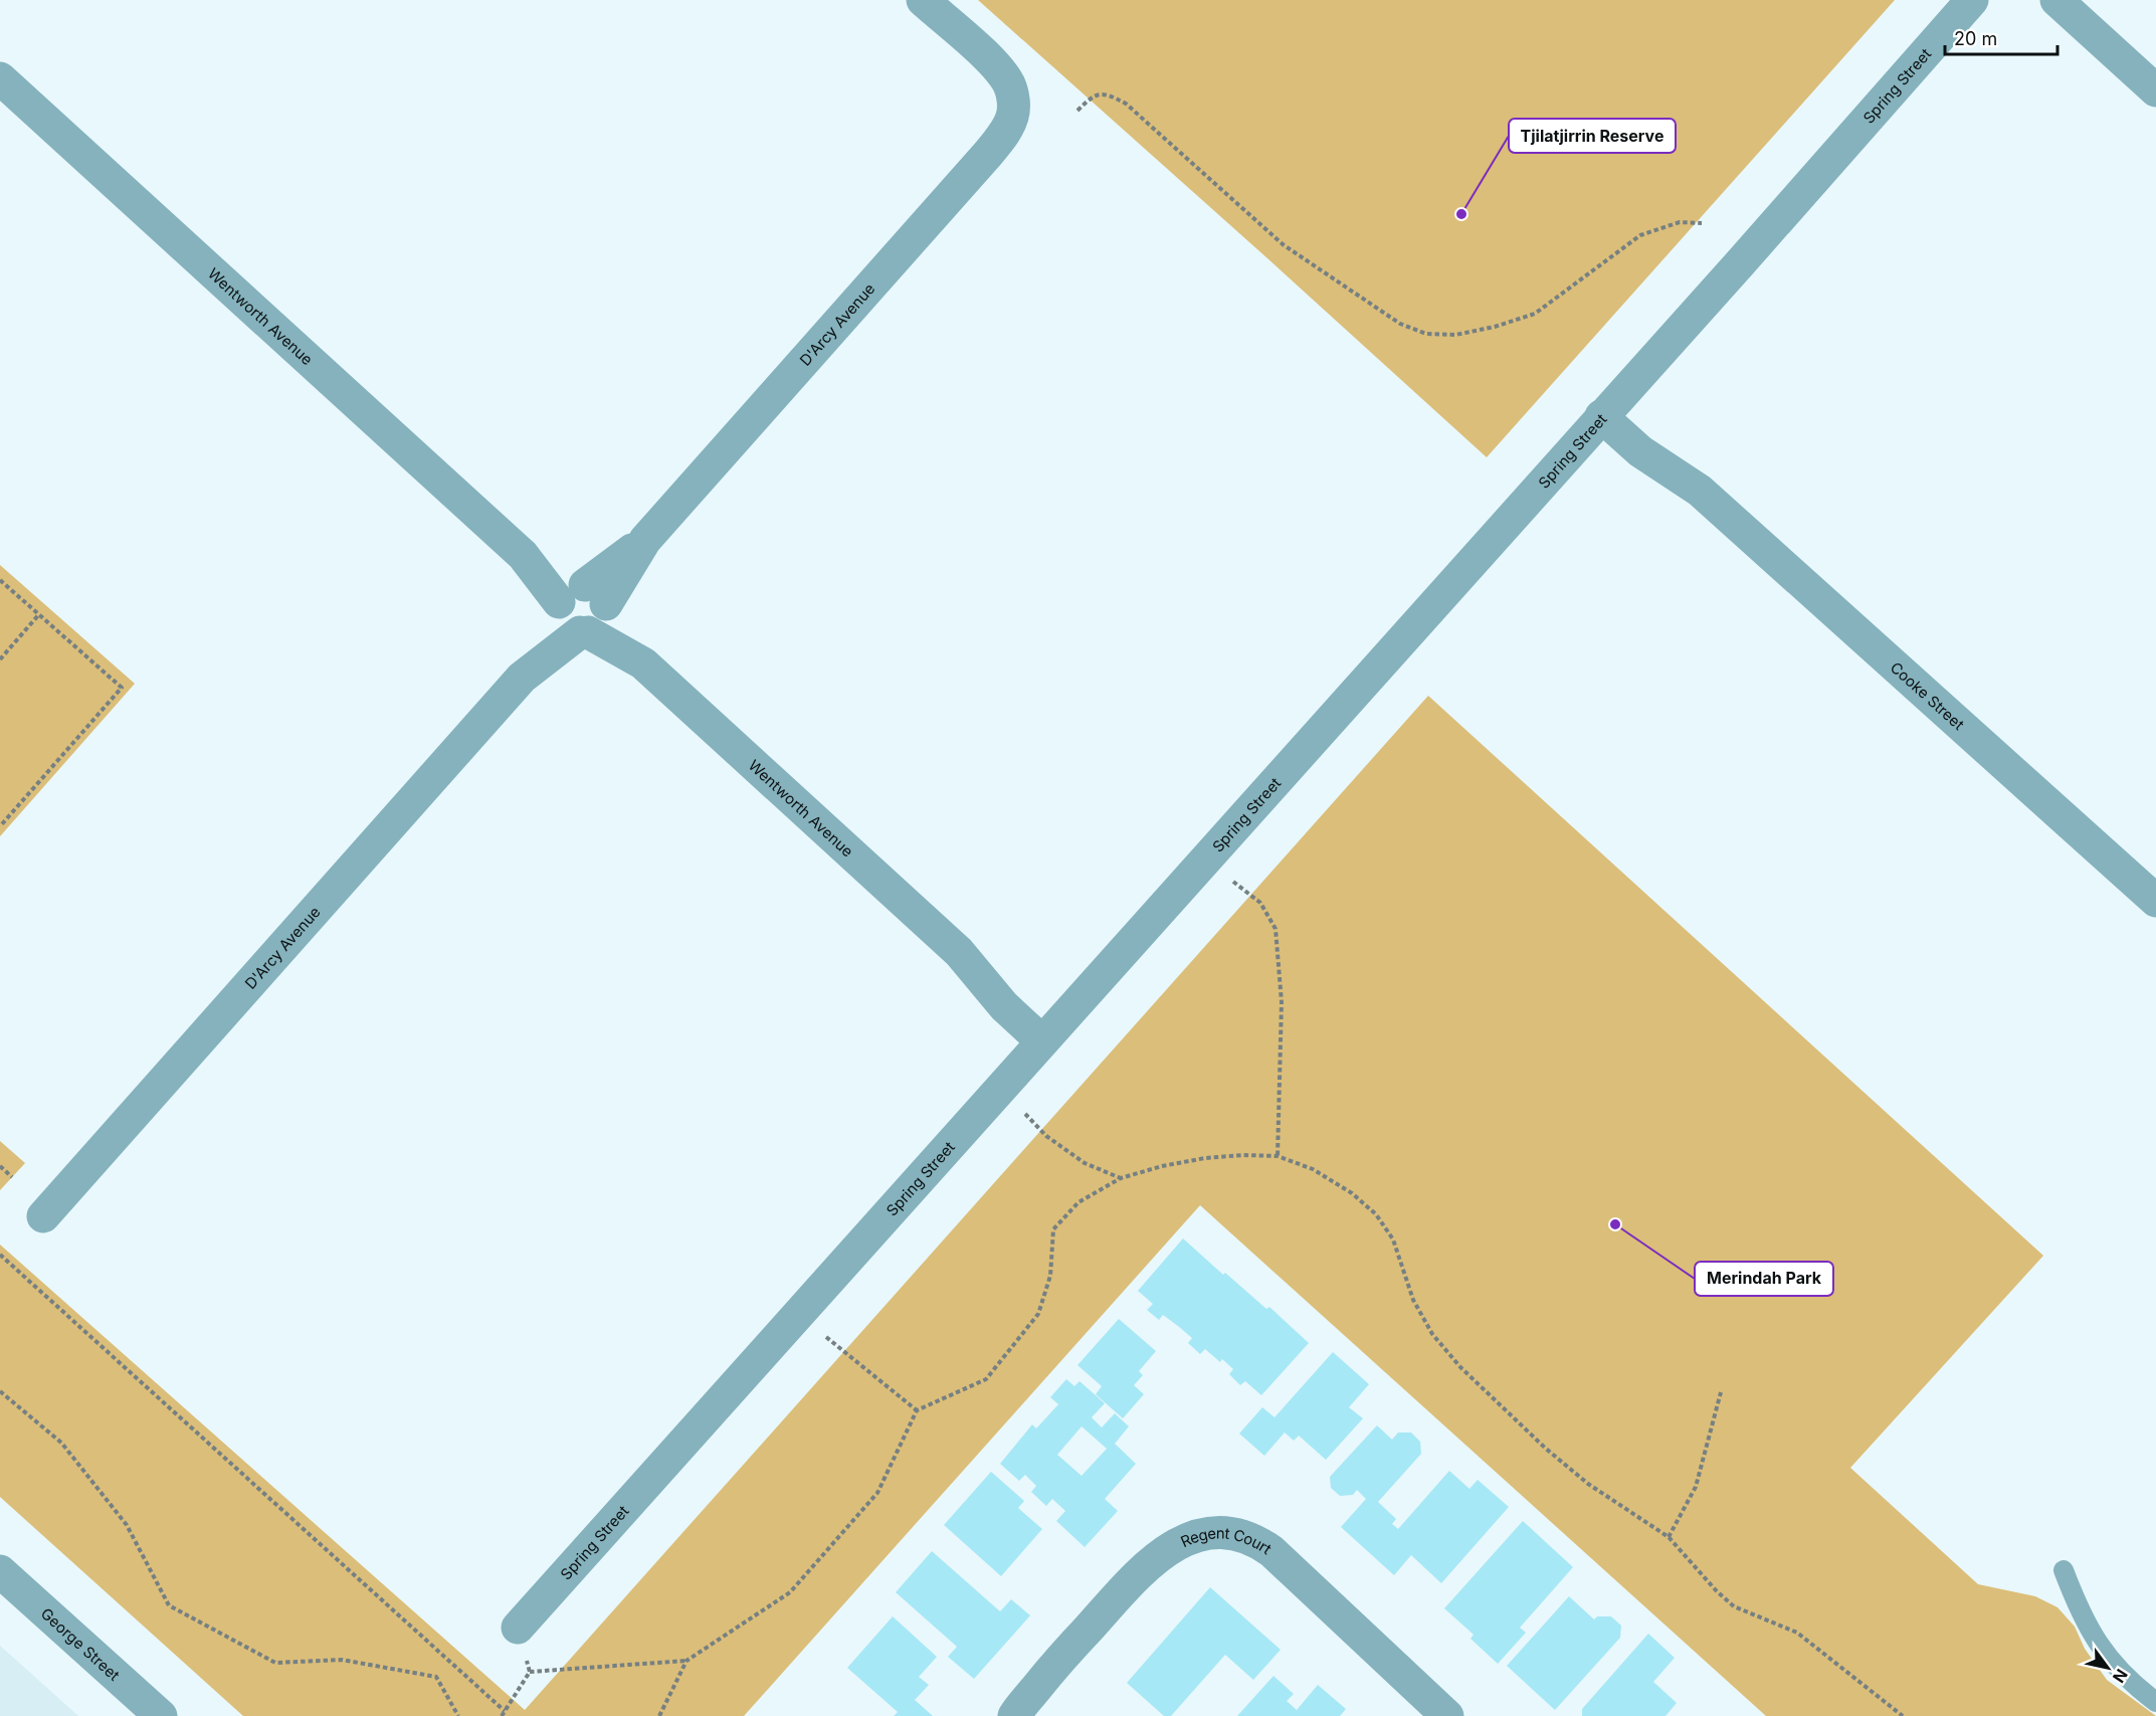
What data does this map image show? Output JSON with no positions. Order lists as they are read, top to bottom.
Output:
{
  "streets": {
    "street": [
      "Spring Street",
      "Wentworth Avenue",
      "D'Arcy Avenue",
      "Cooke Street",
      "Regent Court",
      "George Street"
    ]
  },
  "crossings": [
    ["Spring Street", "Wentworth Avenue"],
    ["Spring Street", "Cooke Street"],
    ["Wentworth Avenue", "D'Arcy Avenue"]
  ],
  "places": ["Tjilatjirrin Reserve", "Merindah Park"],
  "scale_bar": "20 m",
  "north": "bottom right"
}
